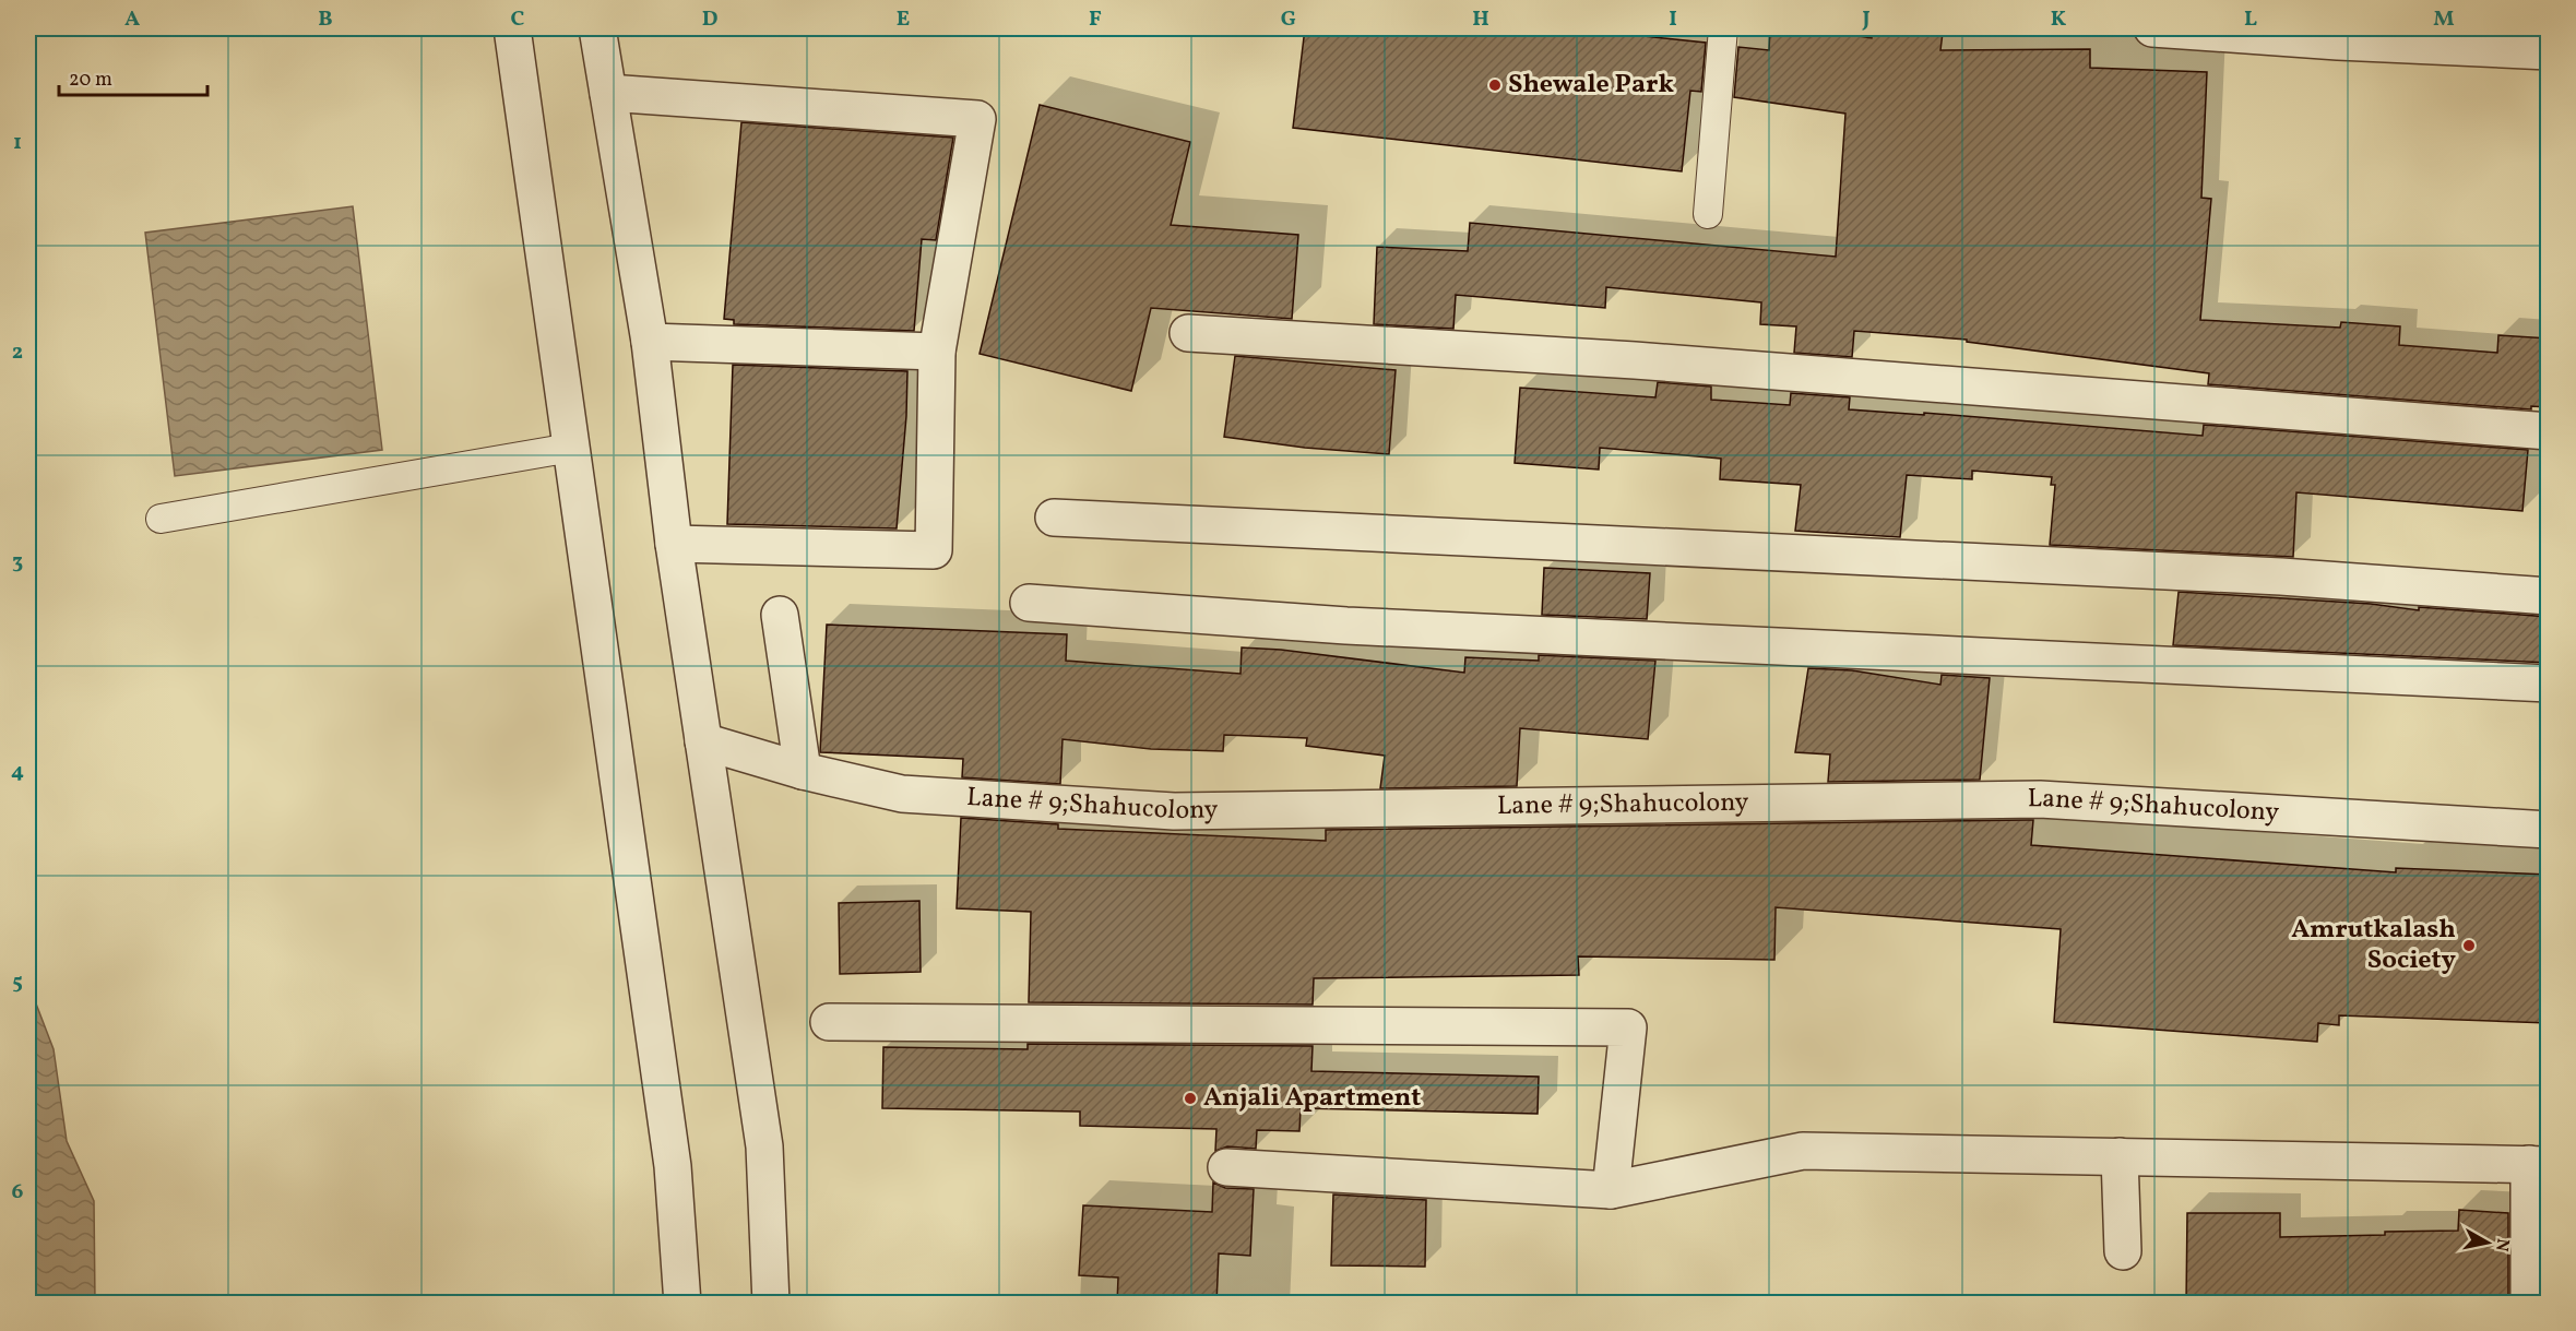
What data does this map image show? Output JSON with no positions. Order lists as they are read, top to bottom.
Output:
{
  "streets": {
    "street": ["Lane # 9;Shahucolony"]
  },
  "places": ["Shewale Park", "Amrutkalash Society", "Anjali Apartment"],
  "scale_bar": "20 m",
  "north": "right",
  "grid": {
    "columns": [
      "A",
      "B",
      "C",
      "D",
      "E",
      "F",
      "G",
      "H",
      "I",
      "J",
      "K",
      "L",
      "M"
    ],
    "rows": [
      "1",
      "2",
      "3",
      "4",
      "5",
      "6"
    ]
  }
}
